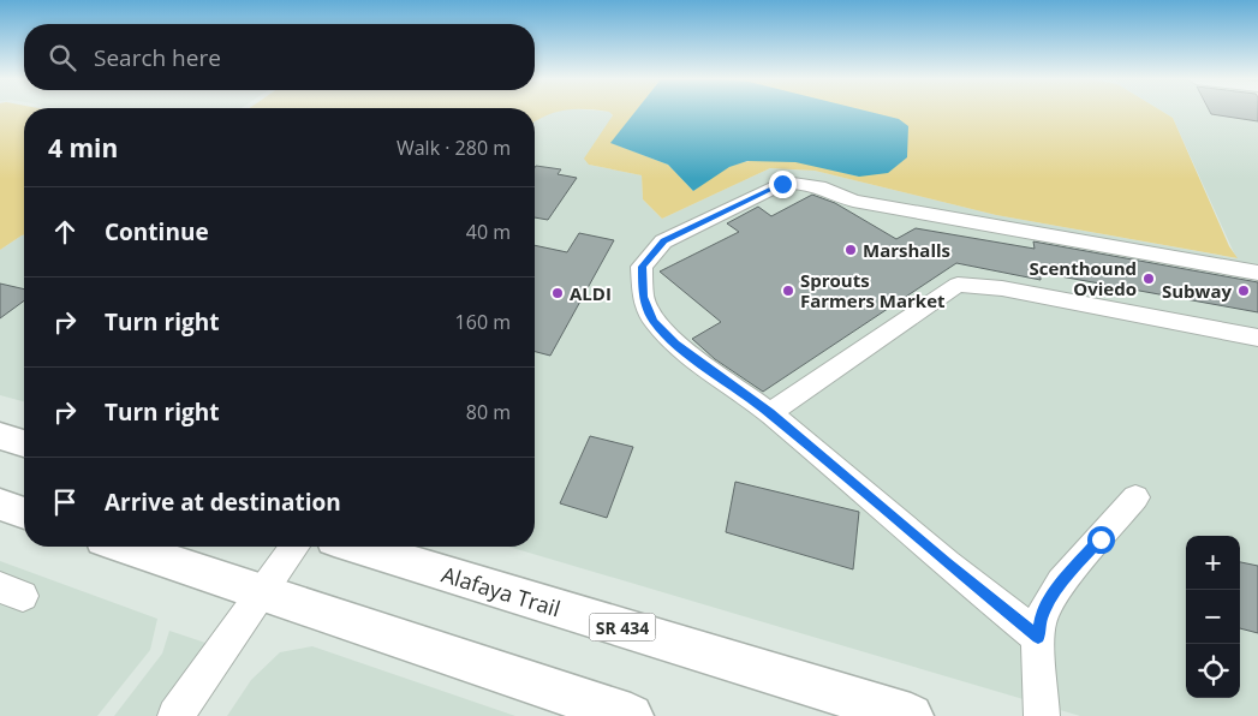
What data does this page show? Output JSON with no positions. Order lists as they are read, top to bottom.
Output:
{
  "streets": {
    "main road": ["Alafaya Trail", "SR 434"]
  },
  "places": [
    "Marshalls",
    "Scenthound Oviedo",
    "Sprouts Farmers Market",
    "Subway",
    "ALDI"
  ],
  "page": {
    "search": "Search here",
    "heading": ["4 min", "Walk · 280 m"],
    "list": [
      ["Continue", "40 m"],
      ["Turn right", "160 m"],
      ["Turn right", "80 m"],
      "Arrive at destination"
    ],
    "map_buttons": ["+", "−"]
  }
}
